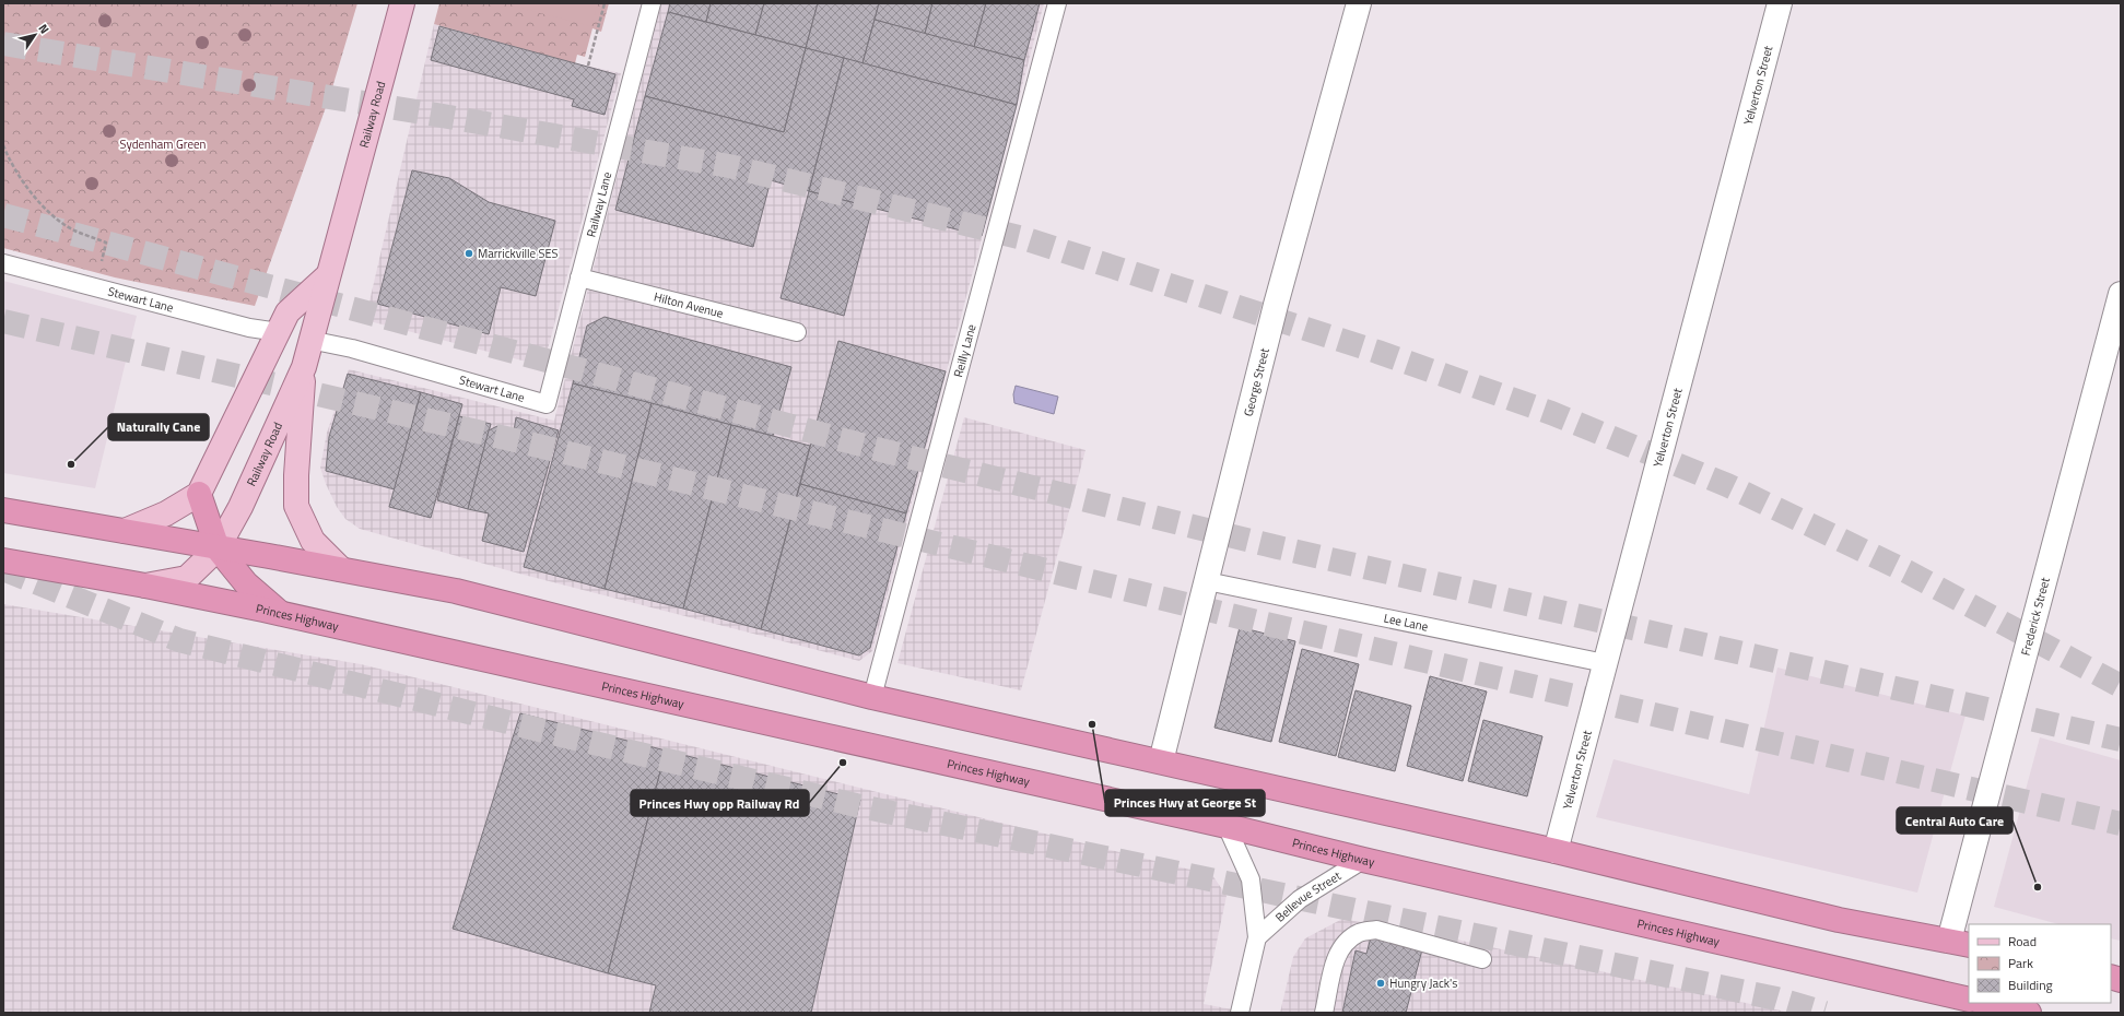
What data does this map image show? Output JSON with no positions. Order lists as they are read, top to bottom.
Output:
{
  "streets": {
    "highway": ["Princes Highway"],
    "main road": ["Railway Road"],
    "street": ["Yelverton Street", "George Street", "Frederick Street"],
    "lane": [
      "Railway Lane",
      "Stewart Lane",
      "Hilton Avenue",
      "Reilly Lane",
      "Lee Lane",
      "Bellevue Street"
    ]
  },
  "crossings": [
    ["Yelverton Street", "Lee Lane"],
    ["Railway Road", "Stewart Lane"],
    ["Railway Road", "Princes Highway"],
    ["Railway Lane", "Stewart Lane"],
    ["Railway Lane", "Hilton Avenue"],
    ["George Street", "Lee Lane"],
    ["Princes Highway", "Bellevue Street"]
  ],
  "parks": ["Sydenham Green"],
  "places": [
    "Marrickville SES",
    "Naturally Cane",
    "Princes Hwy at George St",
    "Princes Hwy opp Railway Rd",
    "Central Auto Care",
    "Hungry Jack's"
  ],
  "legend": ["Road", "Park", "Building"],
  "north": "top right"
}
